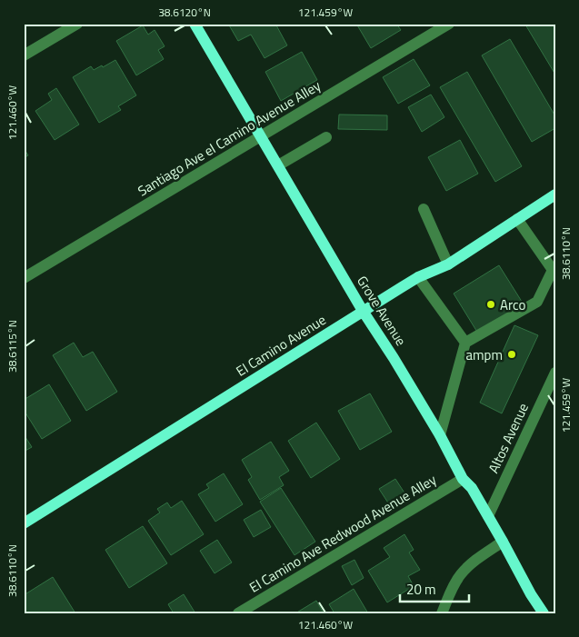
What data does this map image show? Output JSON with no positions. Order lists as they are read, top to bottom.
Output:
{
  "streets": {
    "main road": ["Grove Avenue", "El Camino Avenue"],
    "street": ["Santiago Ave el Camino Avenue Alley", "Altos Avenue", "El Camino Ave Redwood Avenue Alley"]
  },
  "crossings": [
    ["Santiago Ave el Camino Avenue Alley", "Grove Avenue"],
    ["Grove Avenue", "El Camino Avenue"],
    ["Grove Avenue", "Altos Avenue"],
    ["Grove Avenue", "El Camino Ave Redwood Avenue Alley"]
  ],
  "places": ["Arco", "ampm"],
  "scale_bar": "20 m",
  "coordinates": [
    "38.6120°N",
    "121.459°W",
    "121.460°W",
    "38.6110°N",
    "38.6115°N"
  ]
}
